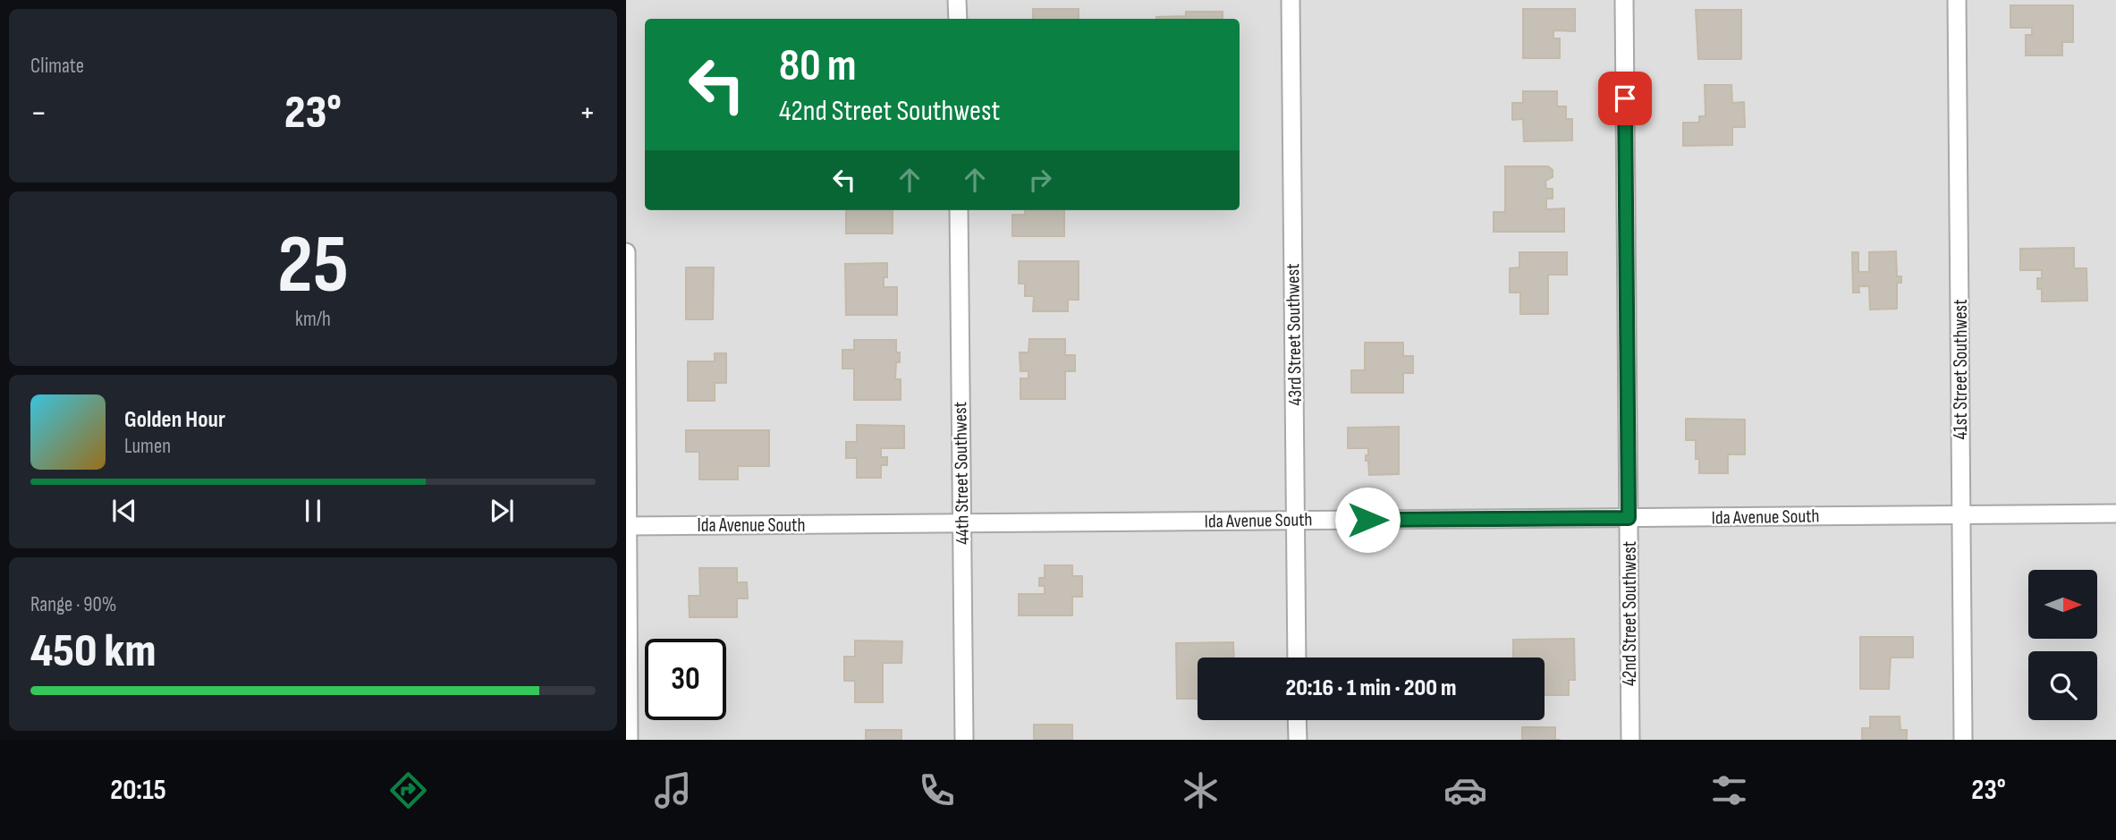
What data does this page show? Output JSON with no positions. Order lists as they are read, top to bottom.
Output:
{
  "streets": {
    "street": [
      "43rd Street Southwest",
      "41st Street Southwest",
      "44th Street Southwest",
      "Ida Avenue South",
      "42nd Street Southwest"
    ]
  },
  "crossings": [
    ["43rd Street Southwest", "Ida Avenue South"],
    ["41st Street Southwest", "Ida Avenue South"],
    ["44th Street Southwest", "Ida Avenue South"],
    ["Ida Avenue South", "42nd Street Southwest"]
  ],
  "north": "right",
  "page": {
    "tile": [
      "Climate",
      ["25", "km/h"],
      ["Range · 90%", "450 km"]
    ],
    "turn": ["80 m", "42nd Street Southwest"],
    "heat": ["−", "23°", "+"],
    "song": ["Golden Hour", "Lumen"],
    "limit": "30",
    "trip": "20:16 · 1 min · 200 m",
    "tabs": ["20:15", "23°"]
  }
}
